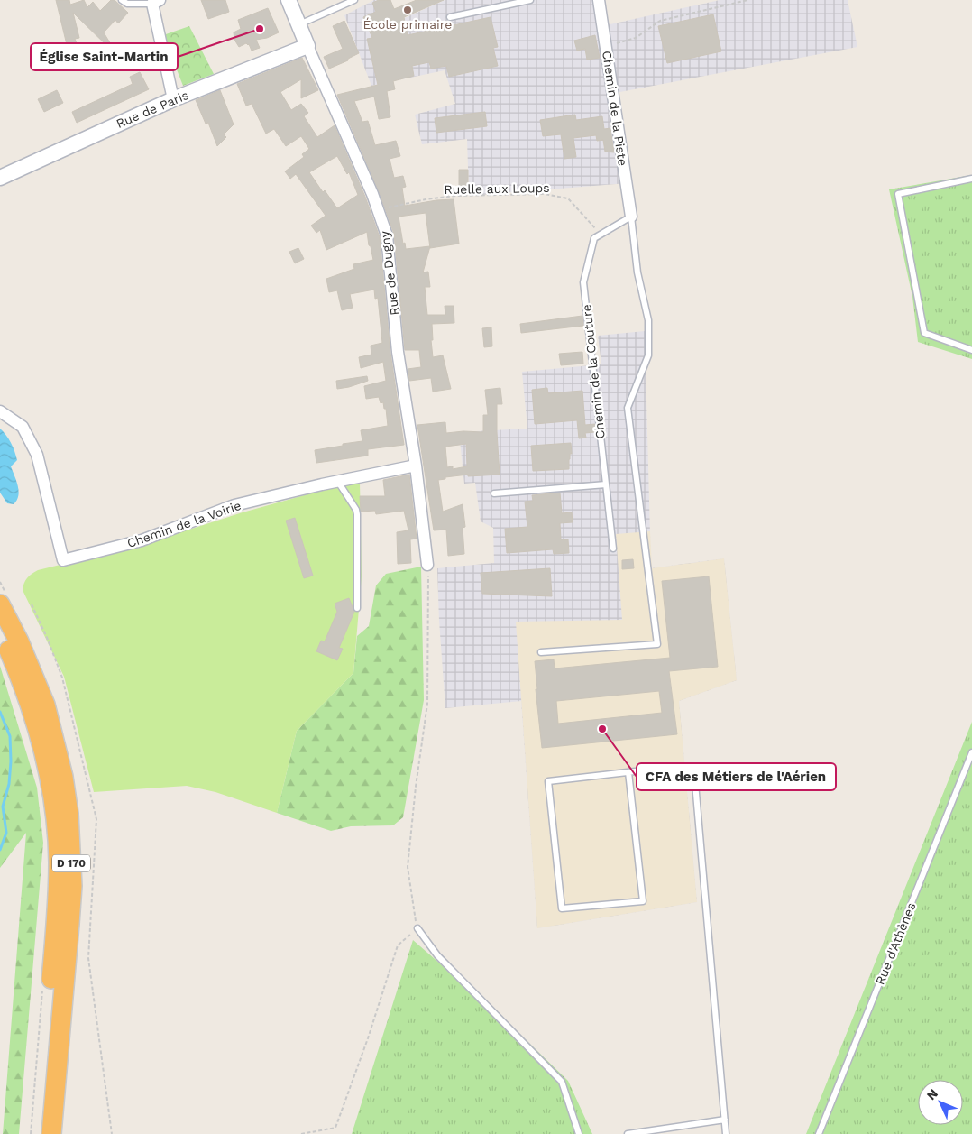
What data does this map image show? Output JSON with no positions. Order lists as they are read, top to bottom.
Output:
{
  "streets": {
    "highway": ["D 170"],
    "street": [
      "Chemin de la Piste",
      "Rue de Paris",
      "Rue de Dugny",
      "Chemin de la Voirie"
    ],
    "lane": ["Chemin de la Couture", "Rue d'Athènes"],
    "path": ["Ruelle aux Loups"]
  },
  "crossings": [
    ["Chemin de la Piste", "Chemin de la Couture"],
    ["Rue de Paris", "Rue de Dugny"],
    ["Ruelle aux Loups", "Rue de Dugny"],
    ["Ruelle aux Loups", "Chemin de la Couture"],
    ["Rue de Dugny", "Chemin de la Voirie"]
  ],
  "places": ["École primaire", "Église Saint-Martin", "CFA des Métiers de l'Aérien"],
  "north": "top left"
}
